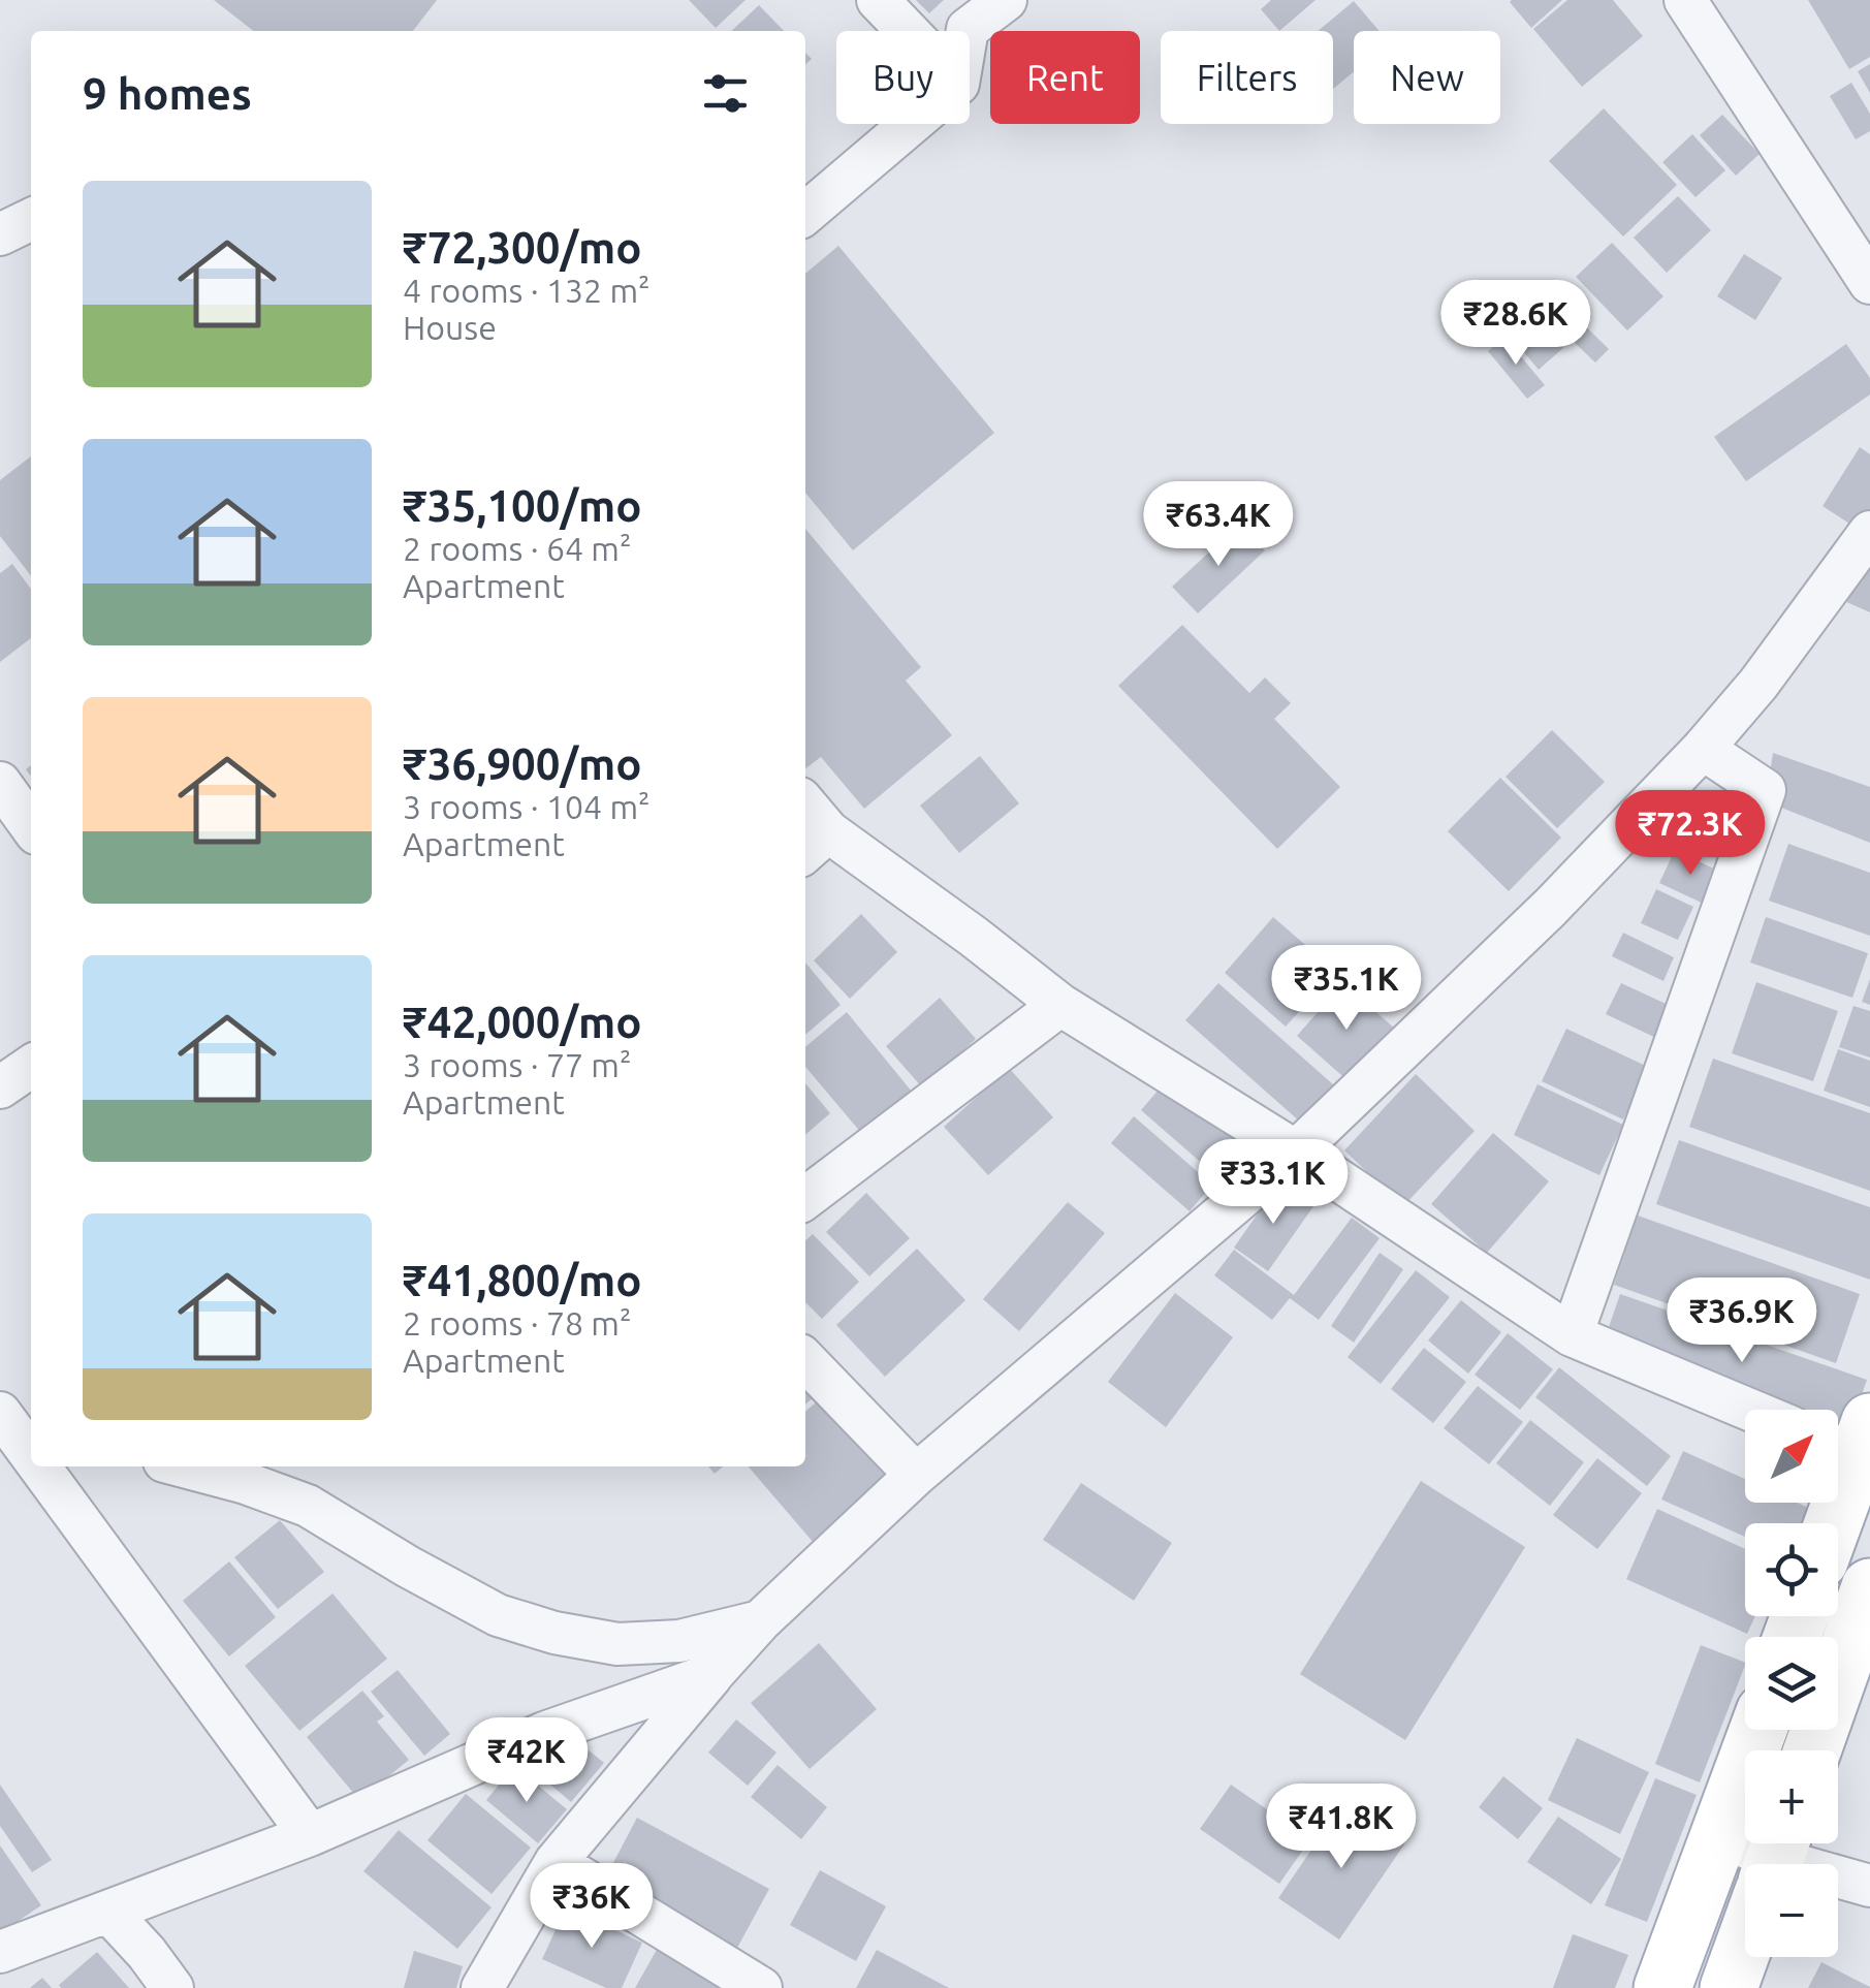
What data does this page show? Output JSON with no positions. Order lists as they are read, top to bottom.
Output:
{
  "north": "top right",
  "page": {
    "chip": [
      "Buy",
      "Rent",
      "Filters",
      "New"
    ],
    "heading": "9 homes",
    "list": [
      {
        "name": "₹72,300/mo",
        "note": "4 rooms · 132 m² · House"
      },
      {
        "name": "₹35,100/mo",
        "note": "2 rooms · 64 m² · Apartment"
      },
      {
        "name": "₹36,900/mo",
        "note": "3 rooms · 104 m² · Apartment"
      },
      {
        "name": "₹42,000/mo",
        "note": "3 rooms · 77 m² · Apartment"
      },
      {
        "name": "₹41,800/mo",
        "note": "2 rooms · 78 m² · Apartment"
      }
    ],
    "price": [
      "₹28.6K",
      "₹63.4K",
      "₹72.3K",
      "₹35.1K",
      "₹33.1K",
      "₹36.9K",
      "₹42K",
      "₹41.8K",
      "₹36K"
    ],
    "map_buttons": ["+", "−"]
  }
}
